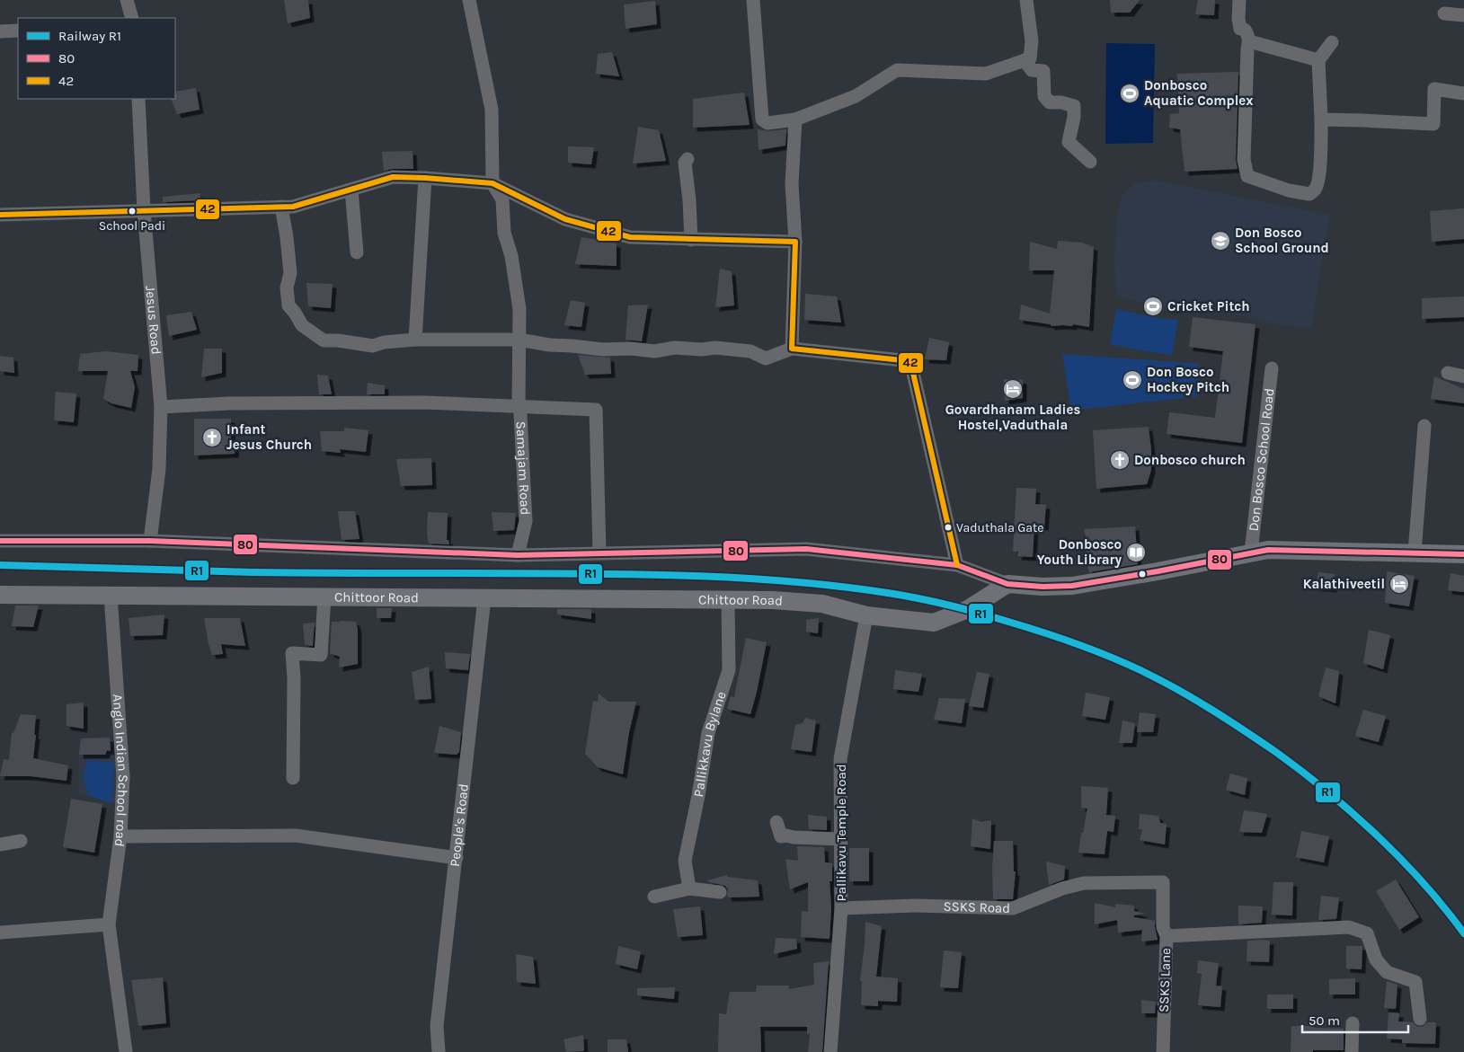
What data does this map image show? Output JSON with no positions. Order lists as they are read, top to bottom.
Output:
{
  "streets": {
    "main road": ["Chittoor Road"],
    "street": [
      "Jesus Road",
      "Don Bosco School Road",
      "Samajam Road",
      "Pallikkavu Bylane",
      "Anglo Indian School road",
      "People's Road",
      "Pallikavu Temple Road",
      "SSKS Road",
      "SSKS Lane"
    ]
  },
  "crossings": [
    ["Chittoor Road", "Pallikkavu Bylane"],
    ["Chittoor Road", "Anglo Indian School road"],
    ["Chittoor Road", "People's Road"],
    ["Chittoor Road", "Pallikavu Temple Road"],
    ["Pallikavu Temple Road", "SSKS Road"],
    ["SSKS Road", "SSKS Lane"]
  ],
  "places": {
    "sports": ["Donbosco Aquatic Complex", "Cricket Pitch", "Don Bosco Hockey Pitch"],
    "other": ["School Padi", "Vaduthala Gate"],
    "school or university": ["Don Bosco School Ground"],
    "hotel": ["Govardhanam Ladies Hostel,Vaduthala", "Kalathiveetil"],
    "church": ["Infant Jesus Church", "Donbosco church"],
    "library": ["Donbosco Youth Library"]
  },
  "lines": ["transit line 42", "transit line 80", "rail line R1"],
  "legend": ["Railway R1", "80", "42"],
  "scale_bar": "50 m"
}
